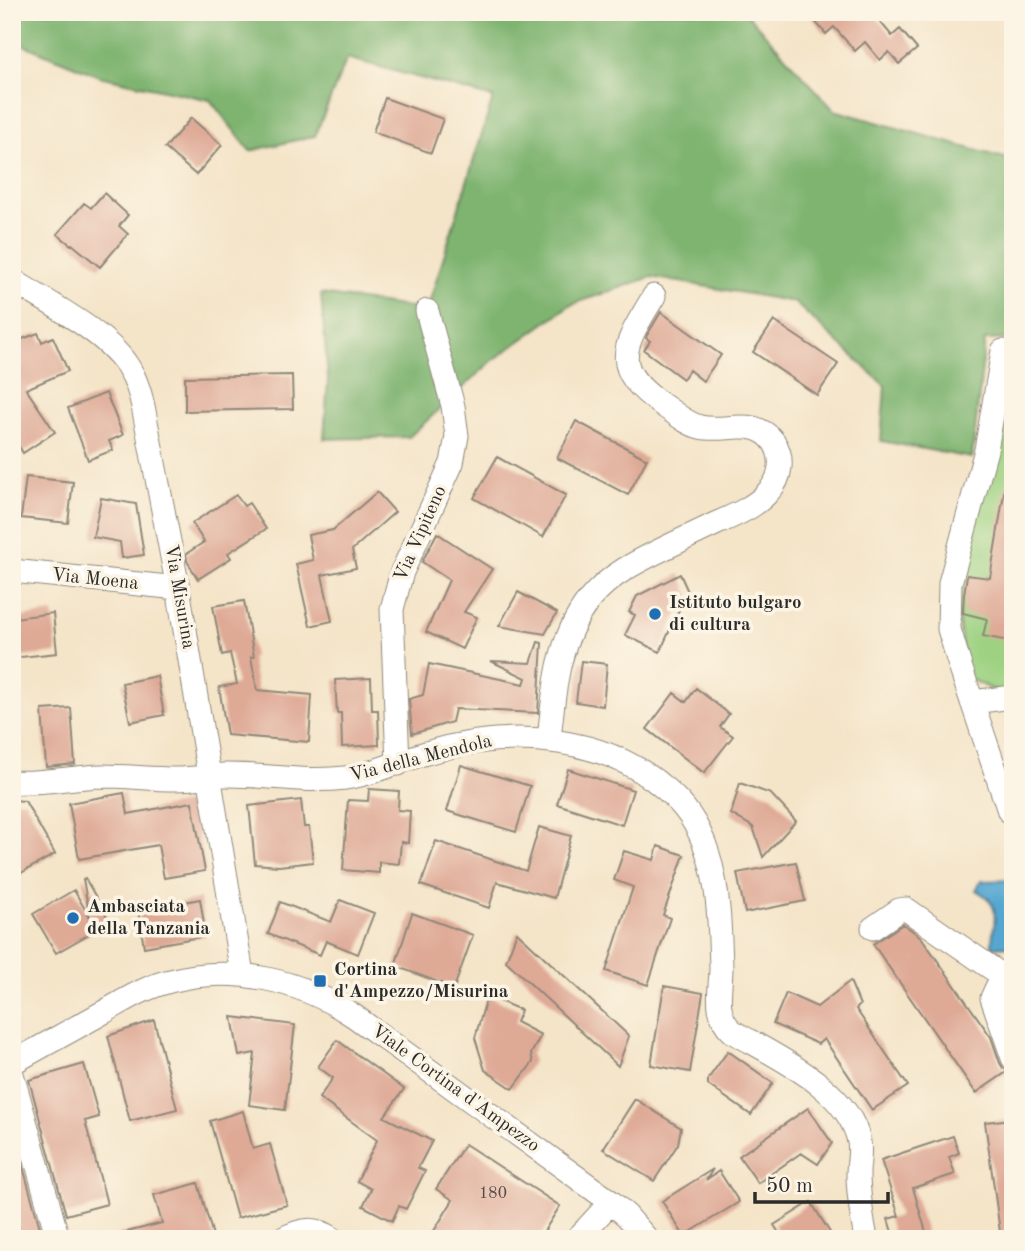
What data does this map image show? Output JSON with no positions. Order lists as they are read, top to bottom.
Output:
{
  "streets": {
    "street": [
      "Via Vipiteno",
      "Via Moena",
      "Via Misurina",
      "Via della Mendola",
      "Viale Cortina d'Ampezzo"
    ]
  },
  "crossings": [
    ["Via Vipiteno", "Via della Mendola"],
    ["Via Moena", "Via Misurina"],
    ["Via Misurina", "Via della Mendola"],
    ["Via Misurina", "Viale Cortina d'Ampezzo"]
  ],
  "places": {
    "other": ["Istituto bulgaro di cultura", "Ambasciata della Tanzania"],
    "transit": ["Cortina d'Ampezzo/Misurina"]
  },
  "house_numbers": ["180"],
  "scale_bar": "50 m"
}
